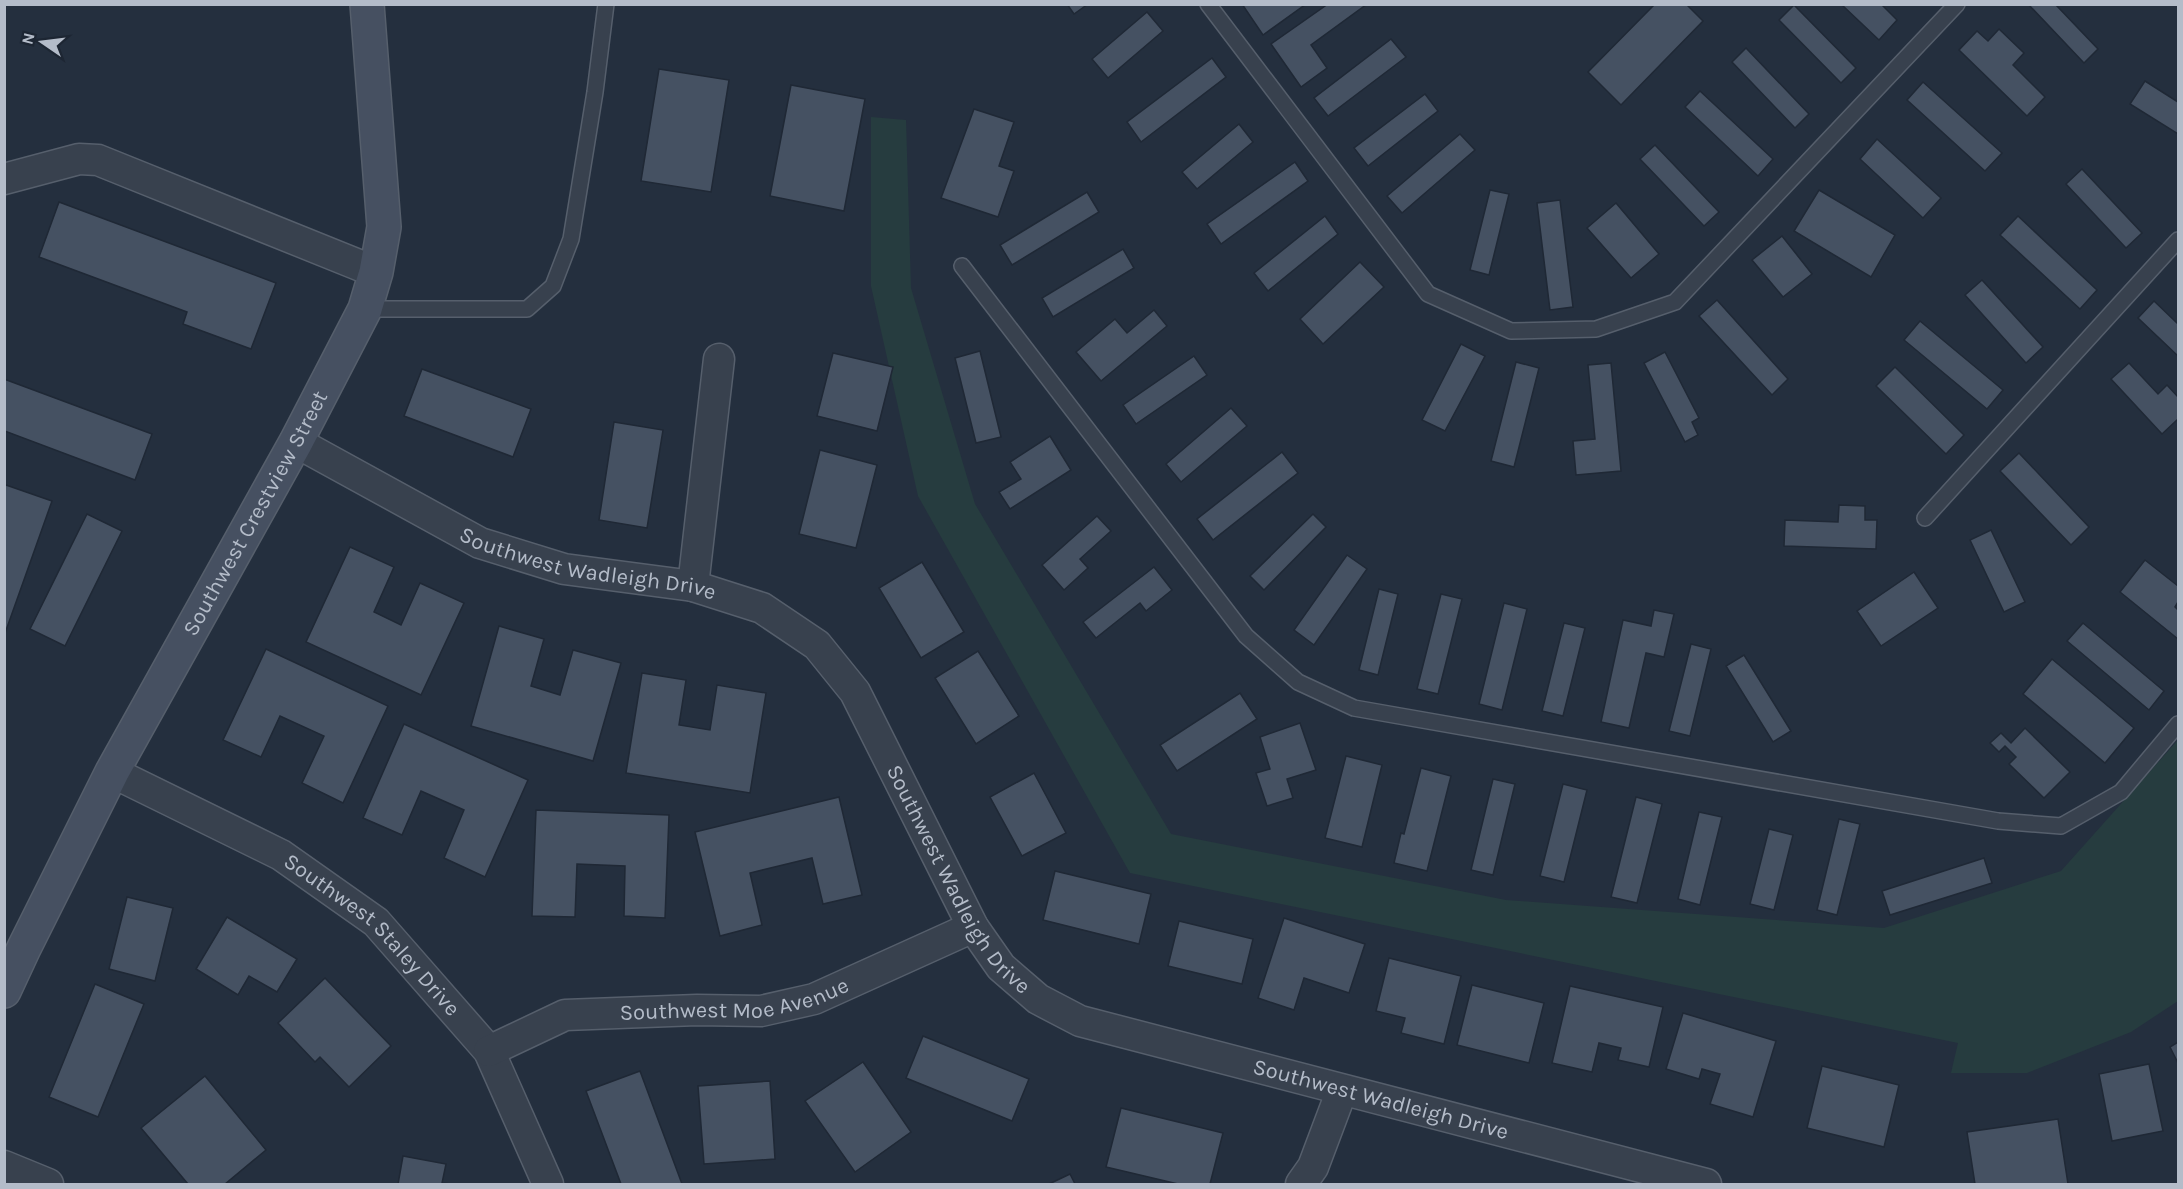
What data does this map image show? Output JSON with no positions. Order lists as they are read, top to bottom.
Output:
{
  "streets": {
    "street": [
      "Southwest Crestview Street",
      "Southwest Wadleigh Drive",
      "Southwest Staley Drive",
      "Southwest Moe Avenue"
    ]
  },
  "crossings": [
    ["Southwest Crestview Street", "Southwest Wadleigh Drive"],
    ["Southwest Crestview Street", "Southwest Staley Drive"],
    ["Southwest Wadleigh Drive", "Southwest Moe Avenue"],
    ["Southwest Staley Drive", "Southwest Moe Avenue"]
  ],
  "north": "left"
}
